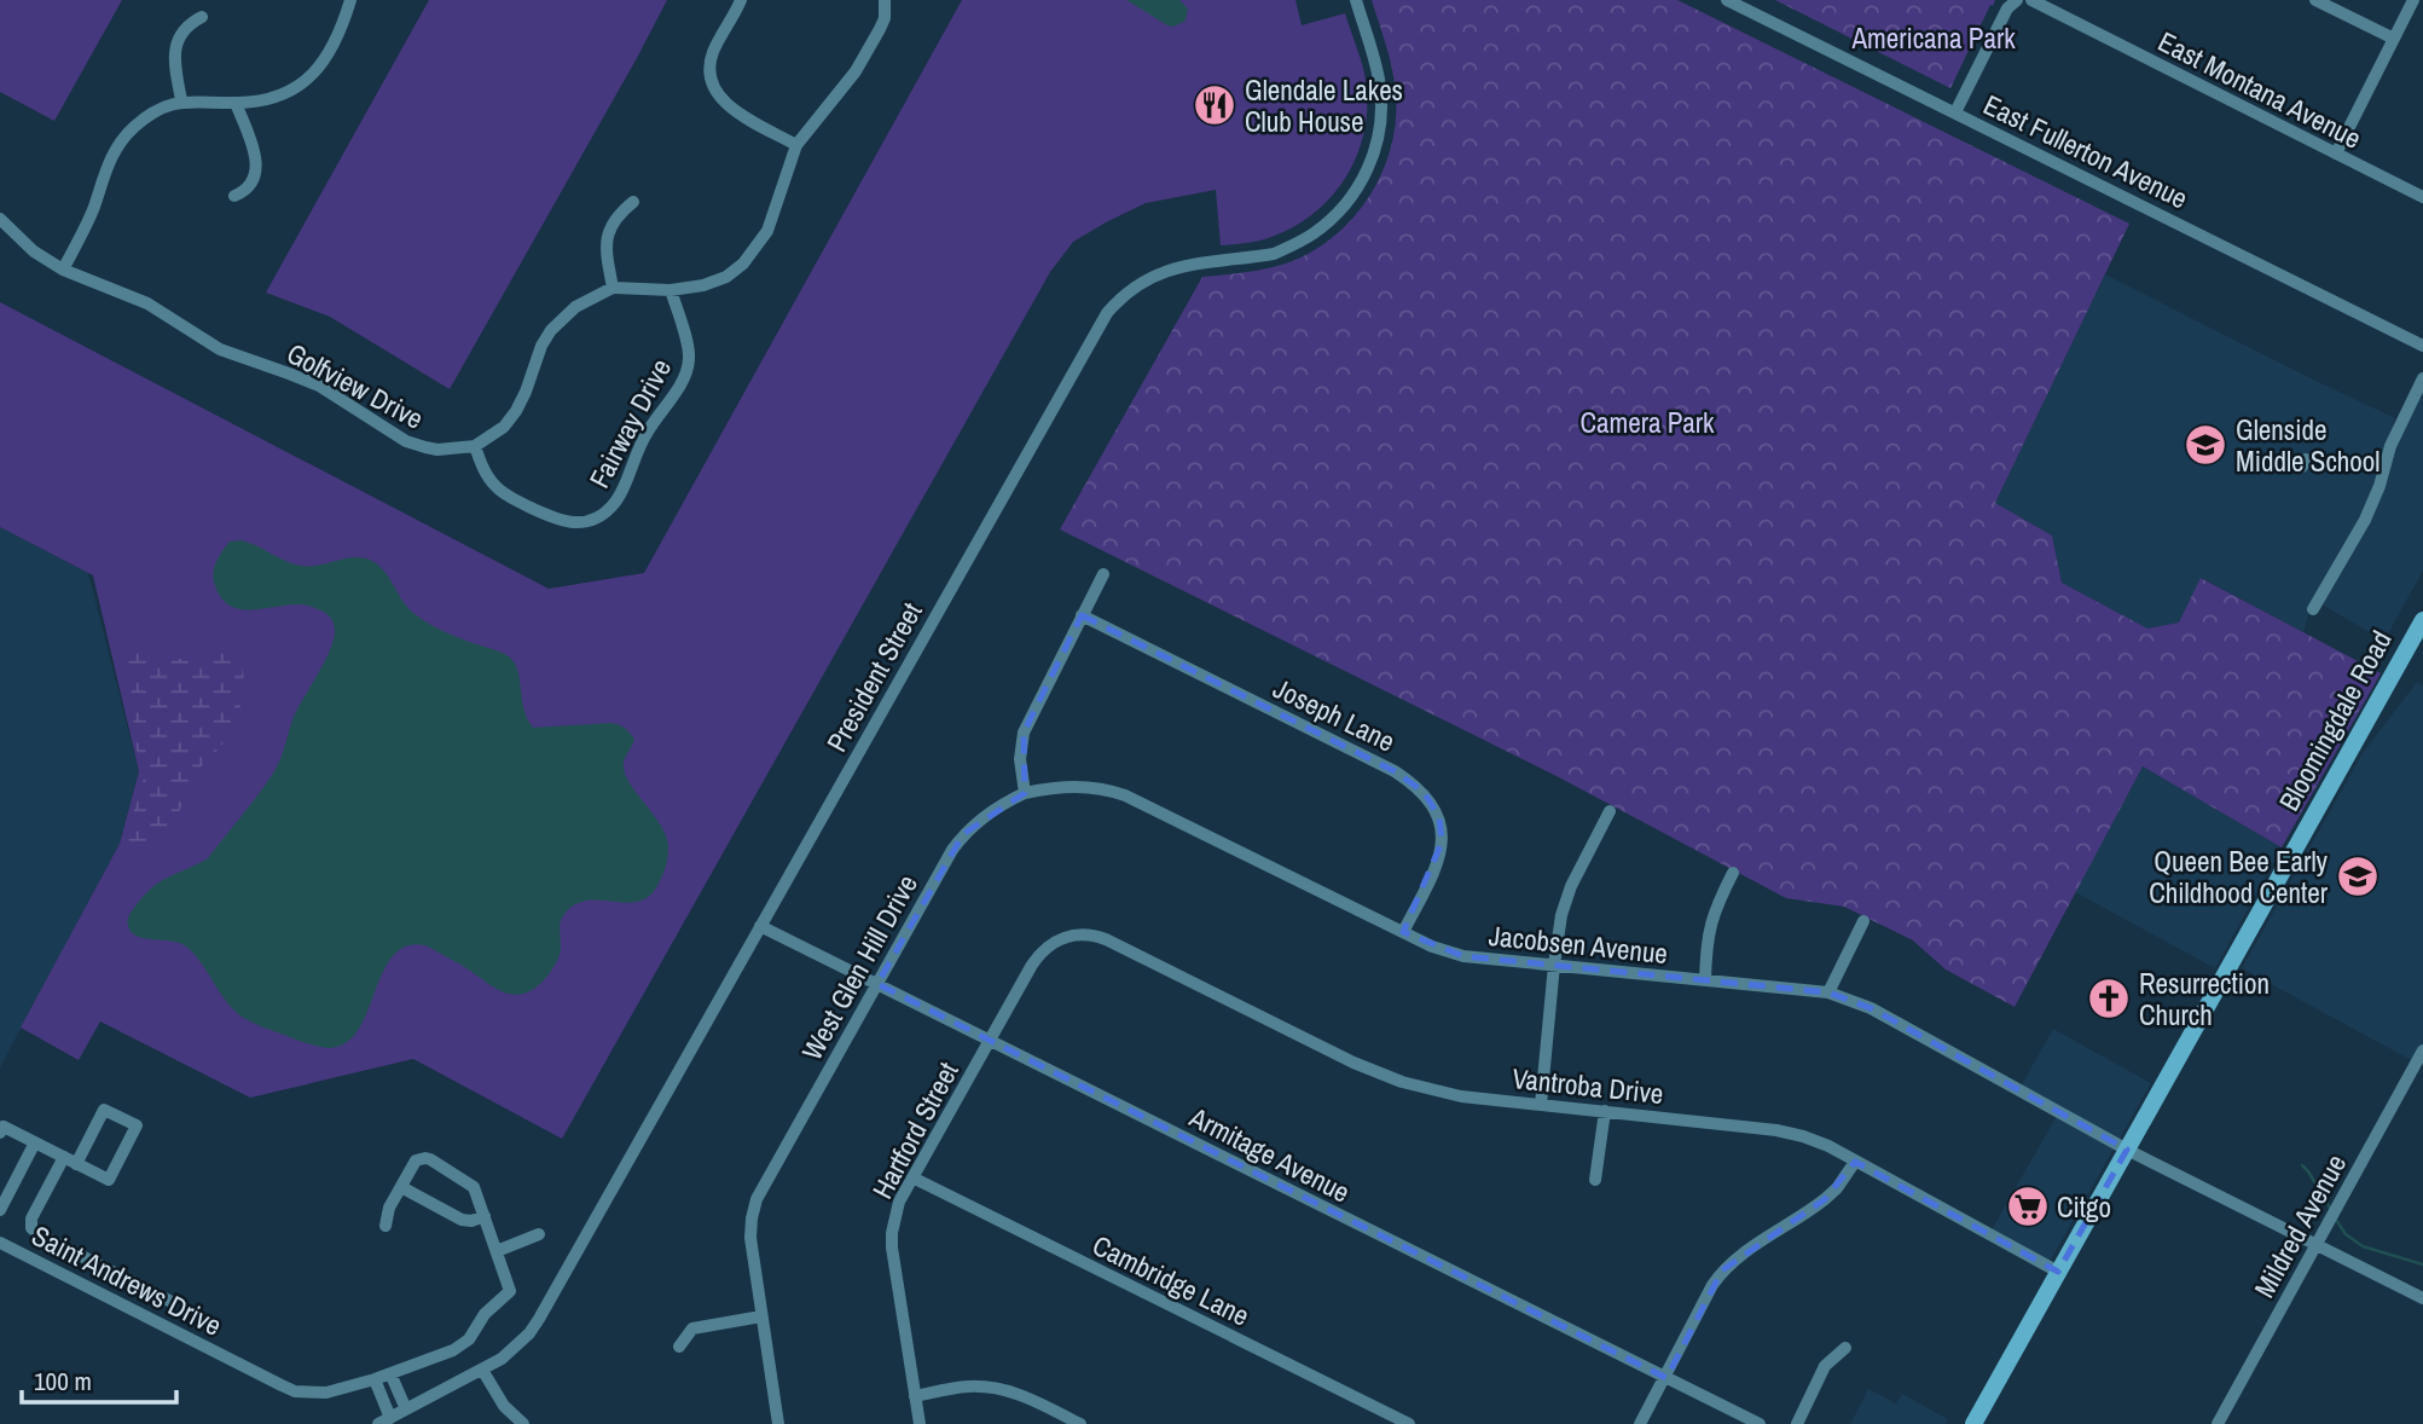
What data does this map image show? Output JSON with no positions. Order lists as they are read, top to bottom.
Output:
{
  "streets": {
    "main road": ["Bloomingdale Road"],
    "street": [
      "East Montana Avenue",
      "East Fullerton Avenue",
      "Golfview Drive",
      "Fairway Drive",
      "President Street",
      "Joseph Lane",
      "Jacobsen Avenue",
      "West Glen Hill Drive",
      "Vantroba Drive",
      "Hartford Street",
      "Armitage Avenue",
      "Mildred Avenue",
      "Saint Andrews Drive",
      "Cambridge Lane"
    ]
  },
  "crossings": [
    ["Golfview Drive", "Fairway Drive"],
    ["President Street", "Armitage Avenue"],
    ["Joseph Lane", "Jacobsen Avenue"],
    ["Bloomingdale Road", "Jacobsen Avenue"],
    ["Bloomingdale Road", "Vantroba Drive"],
    ["Jacobsen Avenue", "West Glen Hill Drive"],
    ["Jacobsen Avenue", "Mildred Avenue"],
    ["West Glen Hill Drive", "Armitage Avenue"],
    ["Vantroba Drive", "Hartford Street"],
    ["Hartford Street", "Armitage Avenue"],
    ["Hartford Street", "Cambridge Lane"]
  ],
  "parks": ["Americana Park", "Camera Park"],
  "places": {
    "restaurant": ["Glendale Lakes Club House"],
    "school or university": ["Glenside Middle School", "Queen Bee Early Childhood Center"],
    "church": ["Resurrection Church"],
    "supermarket": ["Citgo"]
  },
  "scale_bar": "100 m"
}
